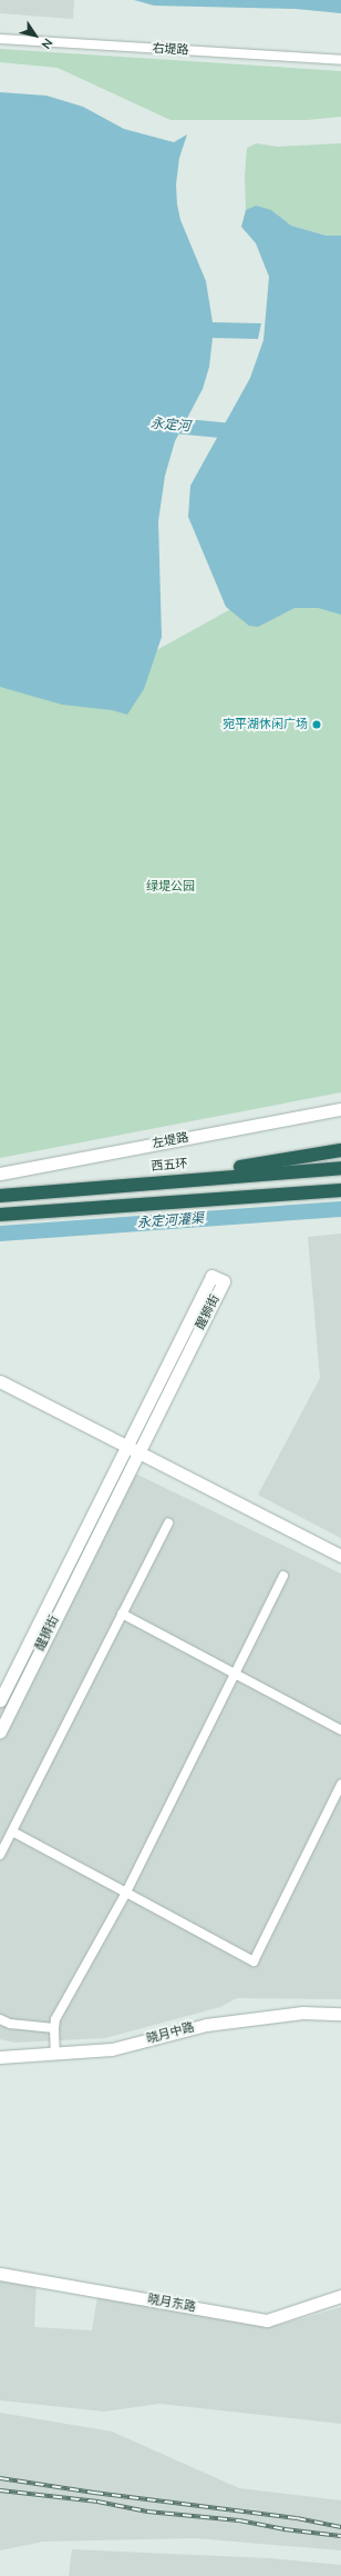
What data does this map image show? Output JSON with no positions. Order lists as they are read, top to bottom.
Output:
{
  "streets": {
    "highway": ["西五环"],
    "street": [
      "右堤路",
      "左堤路",
      "醒狮街",
      "晓月中路",
      "晓月东路"
    ]
  },
  "water": ["永定河", "永定河灌渠"],
  "parks": ["绿堤公园"],
  "places": ["宛平湖休闲广场"],
  "north": "bottom right"
}
